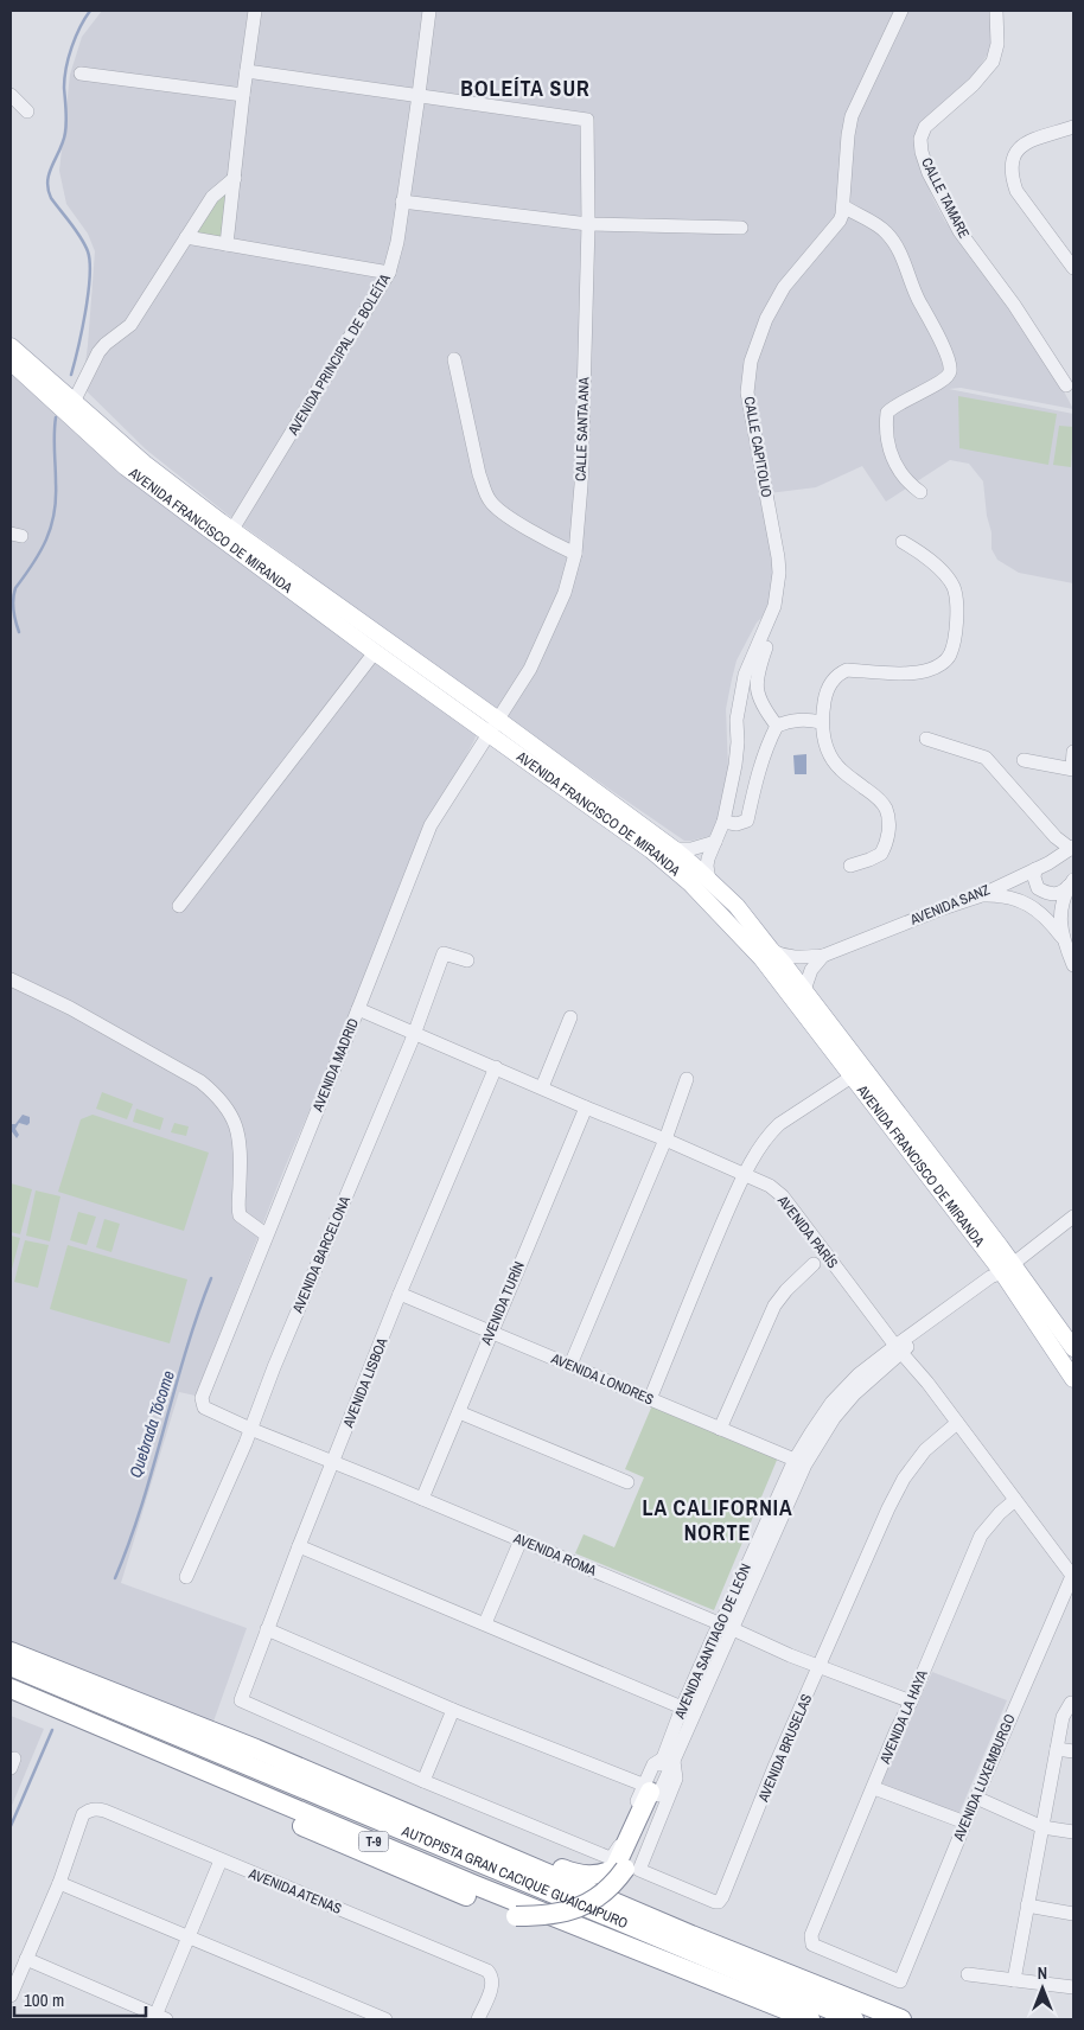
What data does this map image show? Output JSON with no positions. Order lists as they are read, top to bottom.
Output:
{
  "streets": {
    "highway": ["T-9", "AUTOPISTA GRAN CACIQUE GUAICAIPURO"],
    "main road": ["AVENIDA FRANCISCO DE MIRANDA"],
    "street": [
      "CALLE TAMARE",
      "AVENIDA PRINCIPAL DE BOLEÍTA",
      "CALLE SANTA ANA",
      "CALLE CAPITOLIO",
      "AVENIDA SANZ",
      "AVENIDA MADRID",
      "AVENIDA PARÍS",
      "AVENIDA BARCELONA",
      "AVENIDA TURÍN",
      "AVENIDA LONDRES",
      "AVENIDA LISBOA",
      "AVENIDA ROMA",
      "AVENIDA SANTIAGO DE LEÓN",
      "AVENIDA LA HAYA",
      "AVENIDA BRUSELAS",
      "AVENIDA LUXEMBURGO",
      "AVENIDA ATENAS"
    ]
  },
  "crossings": [
    ["AVENIDA PRINCIPAL DE BOLEÍTA", "CALLE SANTA ANA"],
    ["AVENIDA PRINCIPAL DE BOLEÍTA", "AVENIDA FRANCISCO DE MIRANDA"],
    ["CALLE SANTA ANA", "AVENIDA FRANCISCO DE MIRANDA"],
    ["CALLE SANTA ANA", "AVENIDA MADRID"],
    ["CALLE CAPITOLIO", "AVENIDA FRANCISCO DE MIRANDA"],
    ["AVENIDA FRANCISCO DE MIRANDA", "AVENIDA SANZ"],
    ["AVENIDA FRANCISCO DE MIRANDA", "AVENIDA MADRID"],
    ["AVENIDA FRANCISCO DE MIRANDA", "AVENIDA SANTIAGO DE LEÓN"],
    ["AVENIDA MADRID", "AVENIDA PARÍS"],
    ["AVENIDA MADRID", "AVENIDA ROMA"],
    ["AVENIDA PARÍS", "AVENIDA BARCELONA"],
    ["AVENIDA PARÍS", "AVENIDA TURÍN"],
    ["AVENIDA PARÍS", "AVENIDA LISBOA"],
    ["AVENIDA PARÍS", "AVENIDA SANTIAGO DE LEÓN"],
    ["AVENIDA PARÍS", "AVENIDA LA HAYA"],
    ["AVENIDA PARÍS", "AVENIDA BRUSELAS"],
    ["AVENIDA PARÍS", "AVENIDA LUXEMBURGO"],
    ["AVENIDA BARCELONA", "AVENIDA ROMA"],
    ["AVENIDA TURÍN", "AVENIDA LONDRES"],
    ["AVENIDA TURÍN", "AVENIDA ROMA"],
    ["AVENIDA LONDRES", "AVENIDA LISBOA"],
    ["AVENIDA LONDRES", "AVENIDA SANTIAGO DE LEÓN"],
    ["AVENIDA LISBOA", "AVENIDA ROMA"],
    ["AVENIDA LISBOA", "AVENIDA SANTIAGO DE LEÓN"],
    ["AVENIDA ROMA", "AVENIDA SANTIAGO DE LEÓN"],
    ["AVENIDA ROMA", "AVENIDA LA HAYA"],
    ["AVENIDA ROMA", "AVENIDA BRUSELAS"],
    ["AVENIDA SANTIAGO DE LEÓN", "AVENIDA BRUSELAS"],
    ["AVENIDA LA HAYA", "AVENIDA LUXEMBURGO"]
  ],
  "districts": ["BOLEÍTA SUR", "LA CALIFORNIA NORTE"],
  "water": ["Quebrada Tócome"],
  "scale_bar": "100 m",
  "north": "top"
}
